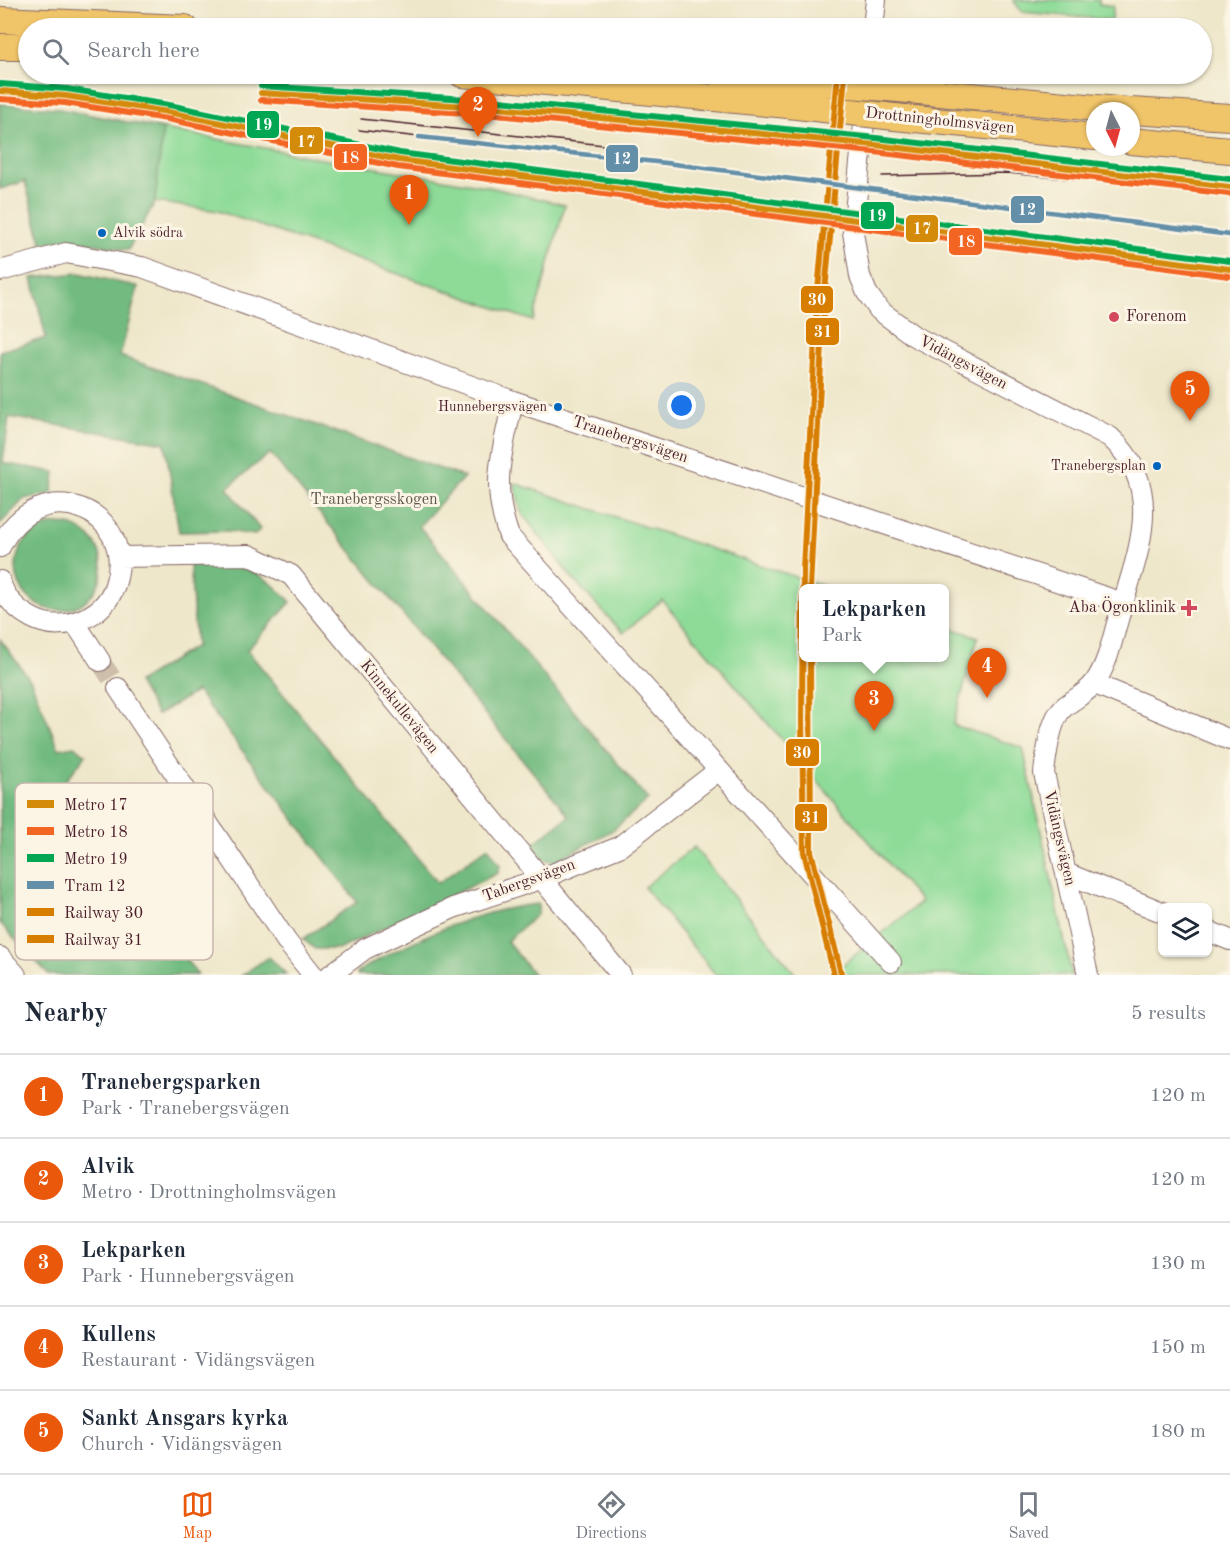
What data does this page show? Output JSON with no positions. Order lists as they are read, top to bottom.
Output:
{
  "streets": {
    "main road": ["Drottningholmsvägen"],
    "street": [
      "Vidängsvägen",
      "Tranebergsvägen",
      "Kinnekullevägen",
      "Tabergsvägen"
    ]
  },
  "crossings": [
    ["Vidängsvägen", "Tranebergsvägen"],
    ["Kinnekullevägen", "Tabergsvägen"]
  ],
  "parks": ["Tranebergsskogen"],
  "places": {
    "other": [
      "Alvik södra",
      "Forenom",
      "Hunnebergsvägen",
      "Tranebergsplan"
    ],
    "health": ["Aba Ögonklinik"]
  },
  "lines": [
    "metro line 19",
    "rail line 30",
    "rail line 31",
    "metro line 17",
    "metro line 18",
    "tram line 12"
  ],
  "legend": [
    "Metro 17",
    "Metro 18",
    "Metro 19",
    "Tram 12",
    "Railway 30",
    "Railway 31"
  ],
  "north": "bottom",
  "page": {
    "search": "Search here",
    "pins": [
      "2",
      "1",
      "5",
      "4",
      "3"
    ],
    "popup": ["Lekparken", "Park"],
    "heading": ["Nearby", "5 results"],
    "list": [
      {
        "mark": "1",
        "name": "Tranebergsparken",
        "note": "Park · Tranebergsvägen",
        "value": "120 m"
      },
      {
        "mark": "2",
        "name": "Alvik",
        "note": "Metro · Drottningholmsvägen",
        "value": "120 m"
      },
      {
        "mark": "3",
        "name": "Lekparken",
        "note": "Park · Hunnebergsvägen",
        "value": "130 m"
      },
      {
        "mark": "4",
        "name": "Kullens",
        "note": "Restaurant · Vidängsvägen",
        "value": "150 m"
      },
      {
        "mark": "5",
        "name": "Sankt Ansgars kyrka",
        "note": "Church · Vidängsvägen",
        "value": "180 m"
      }
    ],
    "nav": ["Map", "Directions", "Saved"]
  }
}
